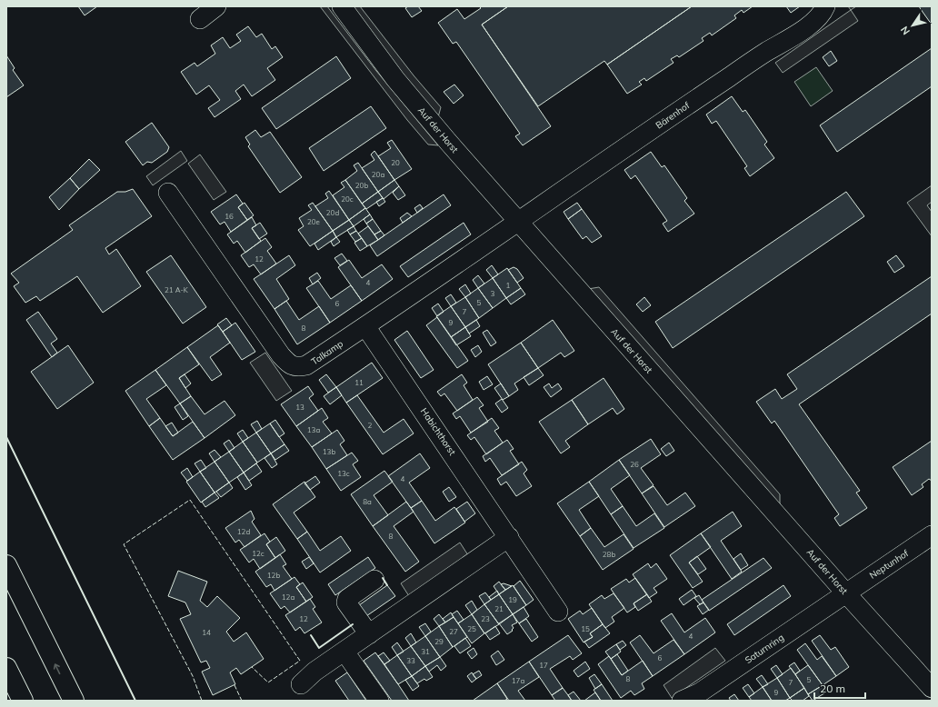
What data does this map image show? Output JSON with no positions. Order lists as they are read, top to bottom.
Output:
{
  "streets": {
    "street": [
      "Bärenhof",
      "Auf der Horst",
      "Talkamp",
      "Habichthorst",
      "Neptunhof",
      "Saturnring"
    ]
  },
  "crossings": [
    ["Bärenhof", "Auf der Horst"],
    ["Bärenhof", "Talkamp"],
    ["Auf der Horst", "Talkamp"],
    ["Auf der Horst", "Neptunhof"],
    ["Auf der Horst", "Saturnring"],
    ["Talkamp", "Habichthorst"],
    ["Neptunhof", "Saturnring"]
  ],
  "house_numbers": [
    "20",
    "20a",
    "20b",
    "20c",
    "20d",
    "16",
    "20e",
    "12",
    "4",
    "1",
    "21 A-K",
    "3",
    "5",
    "6",
    "7",
    "9",
    "8",
    "11",
    "13",
    "2",
    "13a",
    "13b",
    "26",
    "13c",
    "4",
    "8a",
    "12d",
    "8",
    "12c",
    "28b",
    "12b",
    "12a",
    "19",
    "21",
    "12",
    "23",
    "25",
    "15",
    "27",
    "14",
    "4",
    "29",
    "31",
    "6",
    "33",
    "17",
    "8",
    "5",
    "17a",
    "7",
    "9"
  ],
  "scale_bar": "20 m",
  "north": "bottom left"
}
